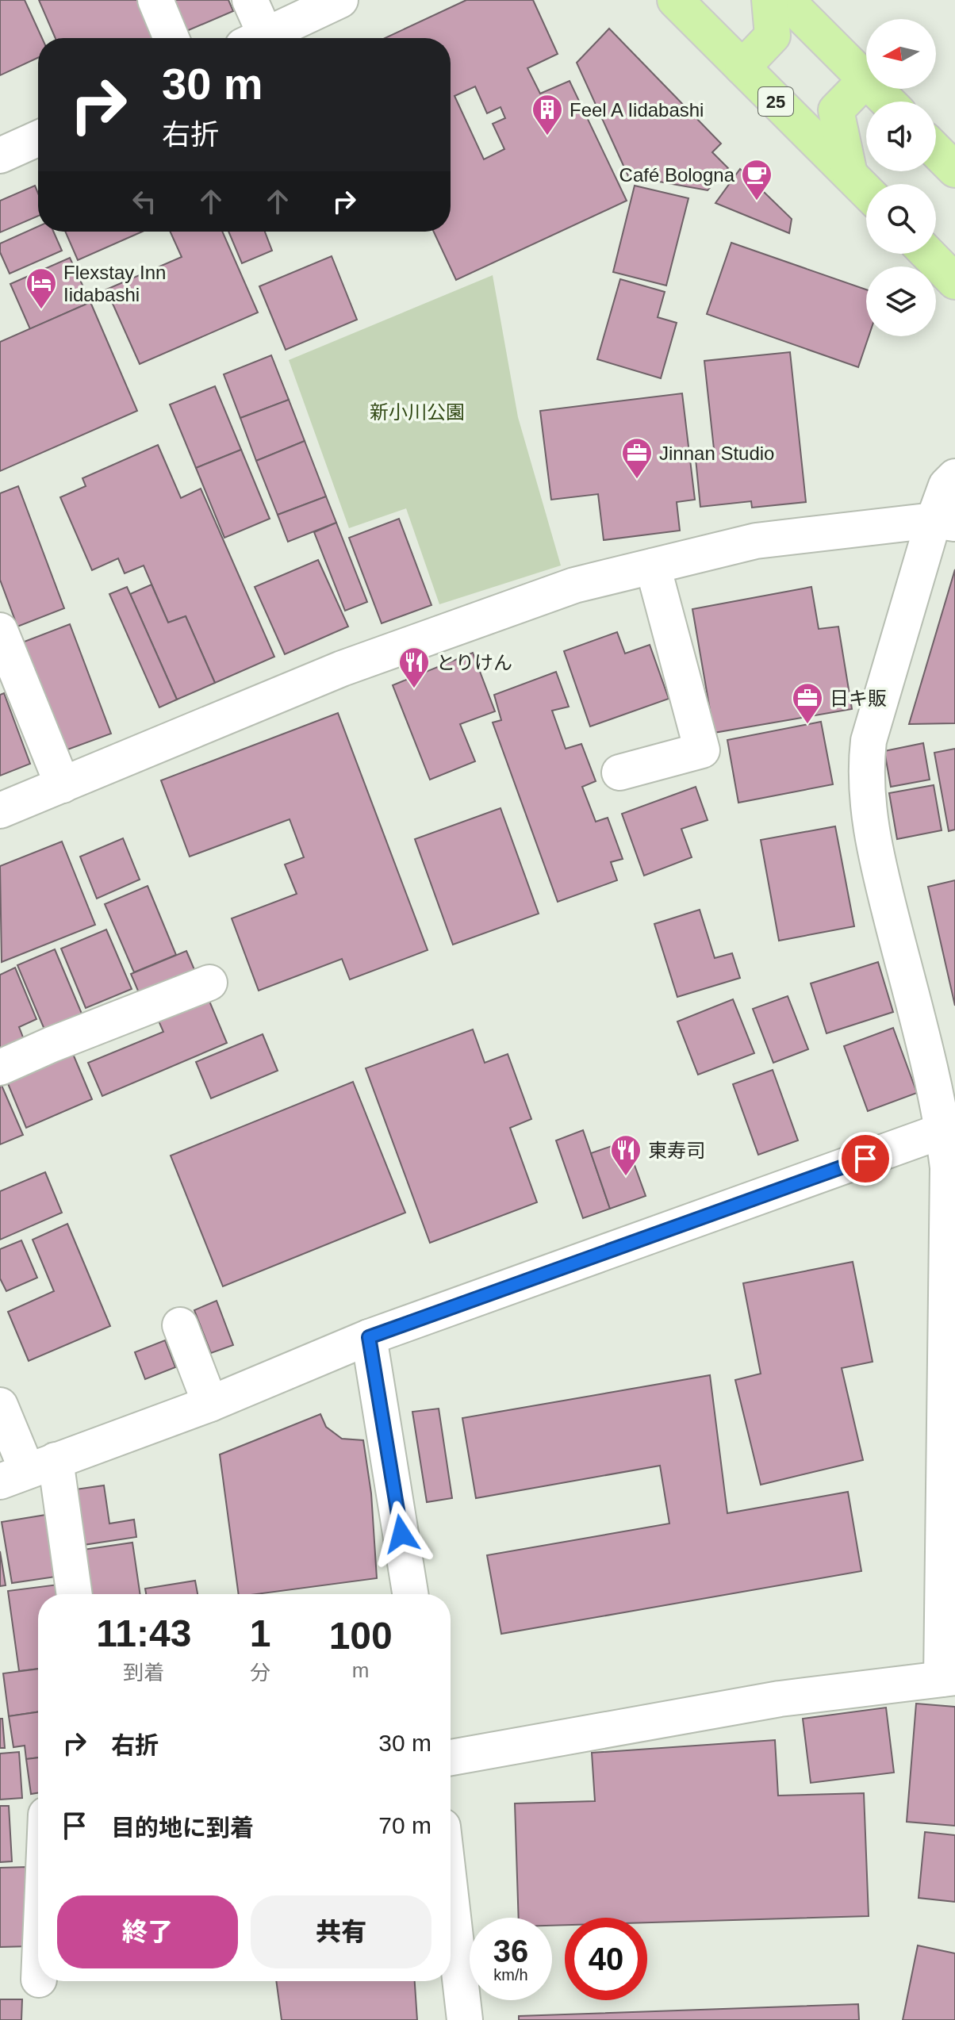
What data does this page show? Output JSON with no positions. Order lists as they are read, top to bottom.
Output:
{
  "streets": {
    "main road": ["25"]
  },
  "parks": ["新小川公園"],
  "places": {
    "building": ["Feel A Iidabashi"],
    "cafe": ["Café Bologna"],
    "hotel": ["Flexstay Inn Iidabashi"],
    "office": ["Jinnan Studio", "日キ販"],
    "restaurant": ["とりけん", "東寿司"]
  },
  "north": "left",
  "page": {
    "turn": ["30 m", "右折"],
    "eta": [
      "11:43",
      "到着",
      "1",
      "分",
      "100",
      "m"
    ],
    "list": [
      {
        "name": "右折",
        "value": "30 m"
      },
      {
        "name": "目的地に到着",
        "value": "70 m"
      }
    ],
    "buttons": ["終了", "共有"],
    "speed": "36 km/h",
    "limit": "40"
  }
}
